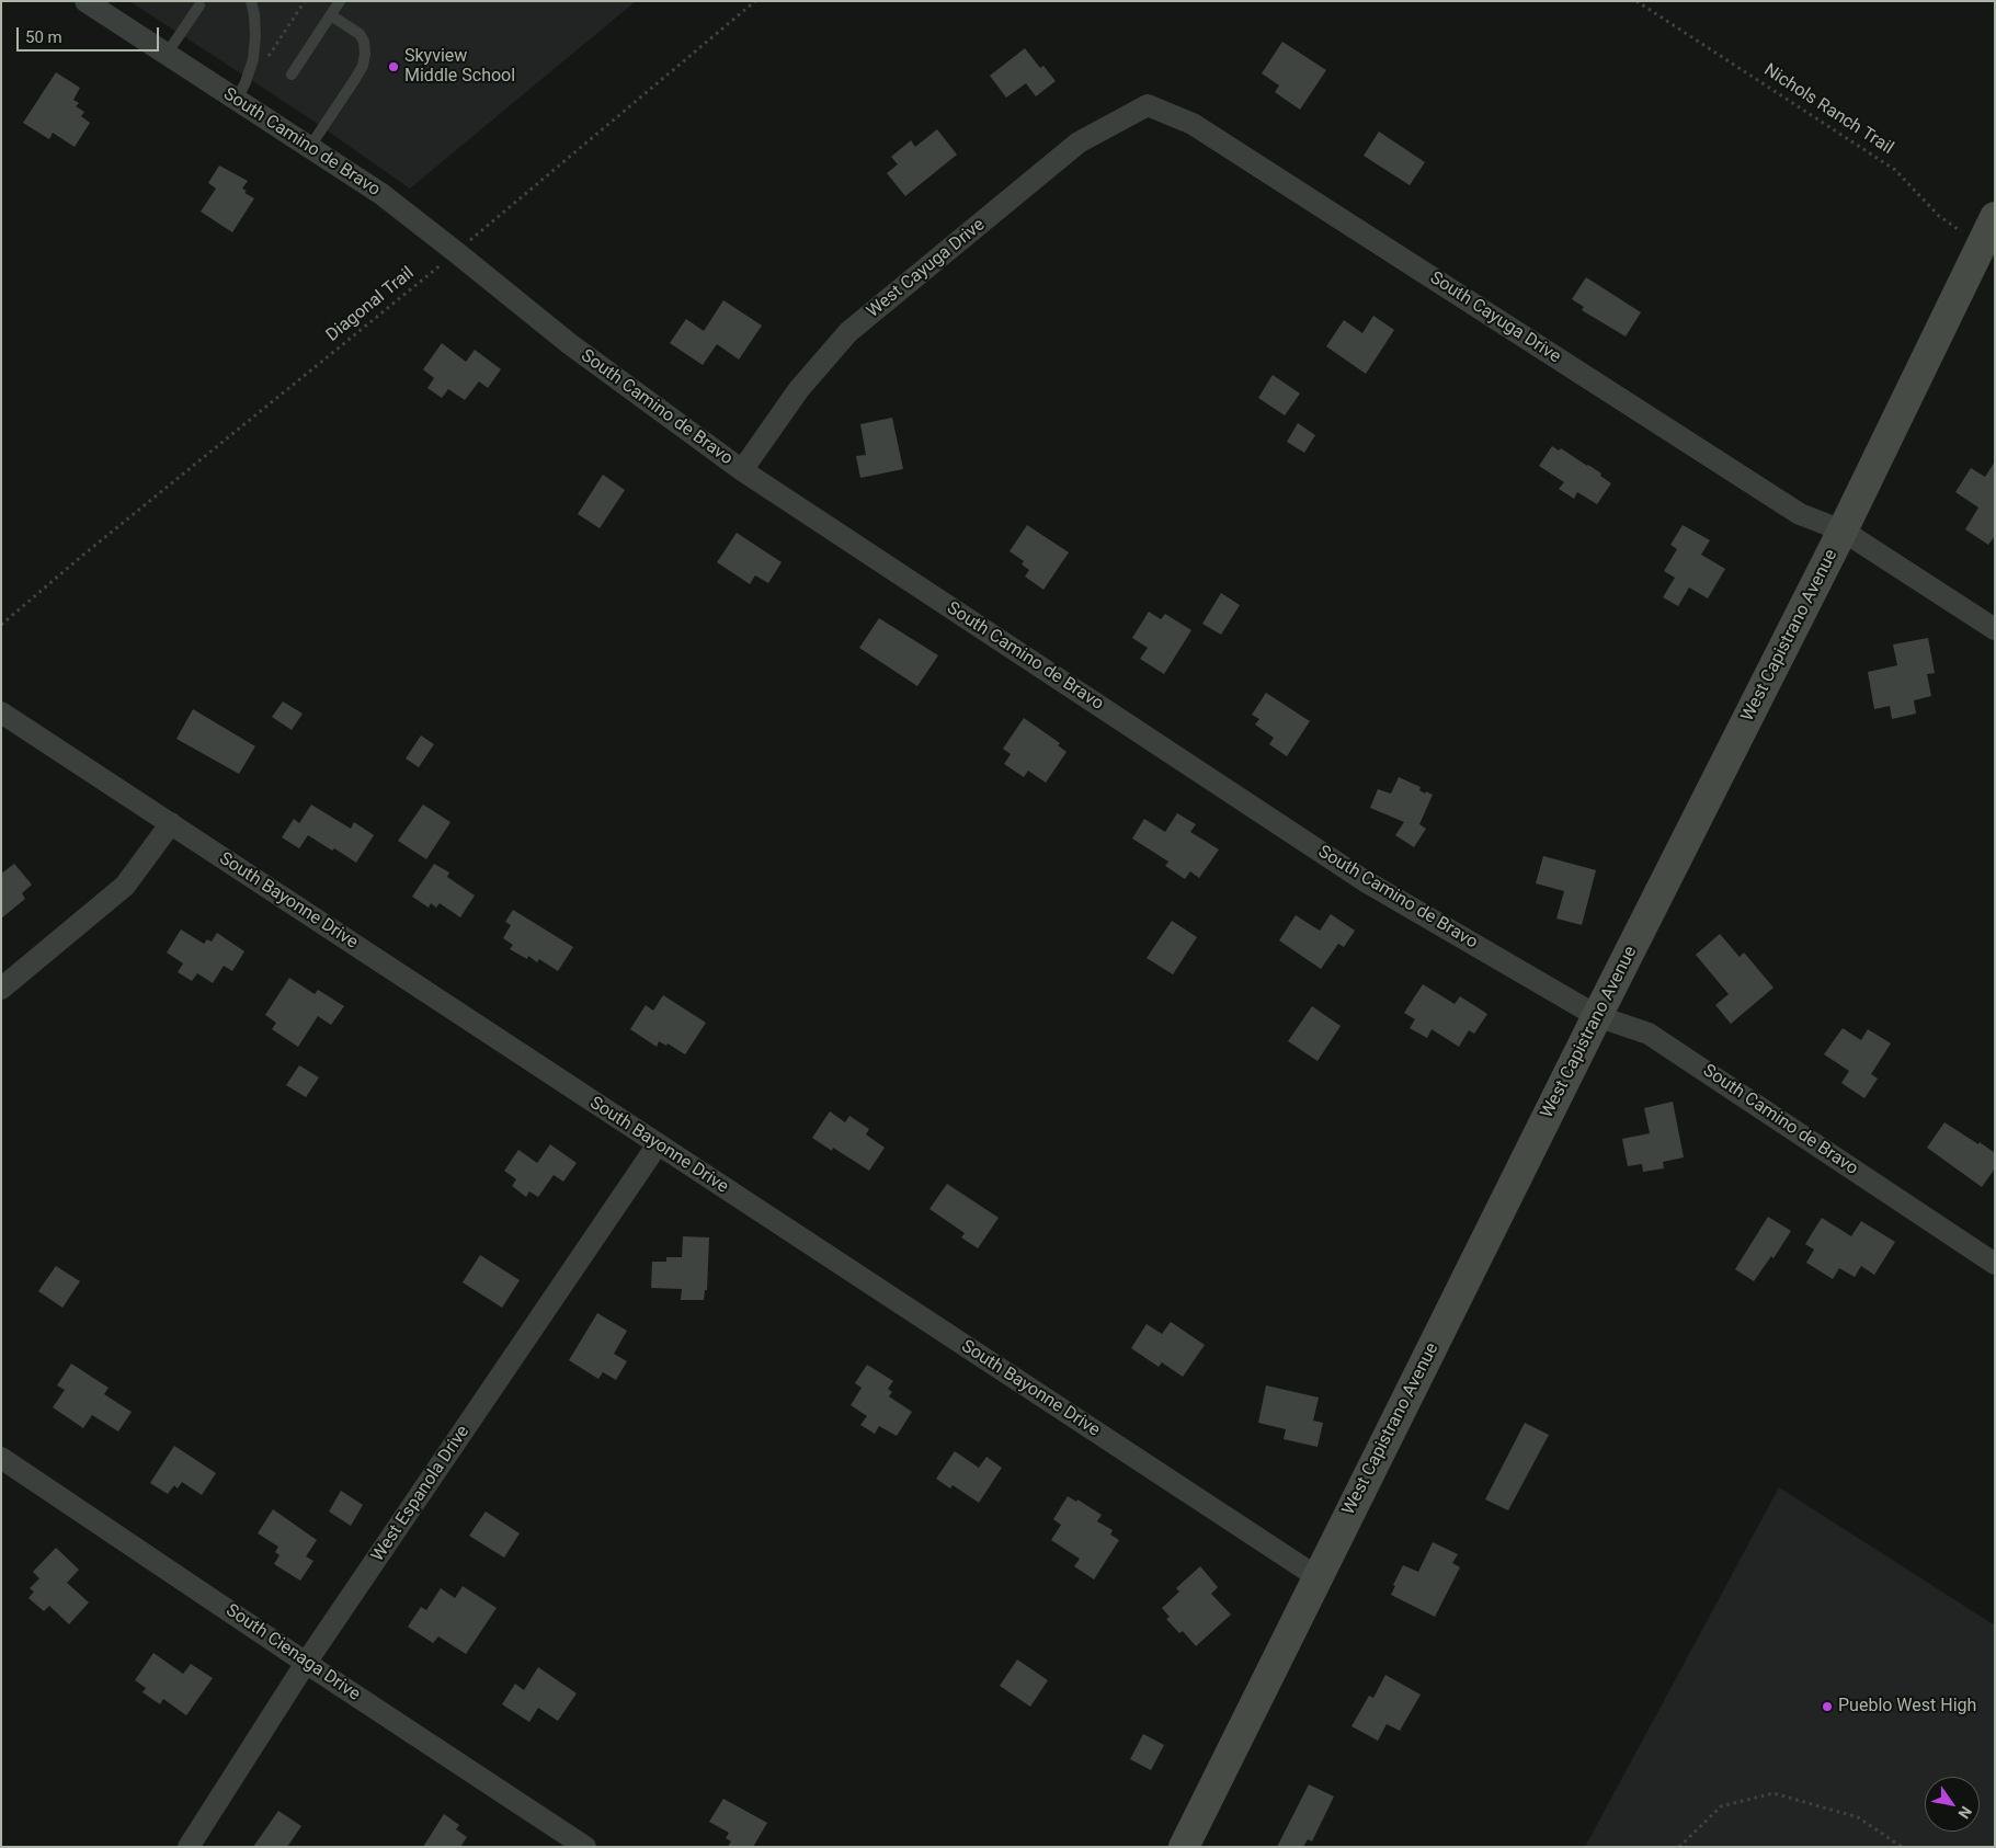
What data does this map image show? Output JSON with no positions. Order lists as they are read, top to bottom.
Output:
{
  "streets": {
    "street": [
      "South Camino de Bravo",
      "West Cayuga Drive",
      "South Cayuga Drive",
      "West Capistrano Avenue",
      "South Bayonne Drive",
      "West Espanola Drive",
      "South Cienaga Drive"
    ],
    "path": ["Nichols Ranch Trail", "Diagonal Trail"]
  },
  "crossings": [
    ["Nichols Ranch Trail", "West Capistrano Avenue"],
    ["South Camino de Bravo", "West Cayuga Drive"],
    ["South Camino de Bravo", "Diagonal Trail"],
    ["South Camino de Bravo", "West Capistrano Avenue"],
    ["West Cayuga Drive", "South Cayuga Drive"],
    ["South Cayuga Drive", "West Capistrano Avenue"],
    ["West Capistrano Avenue", "South Bayonne Drive"],
    ["South Bayonne Drive", "West Espanola Drive"],
    ["West Espanola Drive", "South Cienaga Drive"]
  ],
  "places": ["Skyview Middle School", "Pueblo West High"],
  "scale_bar": "50 m",
  "north": "bottom right"
}
